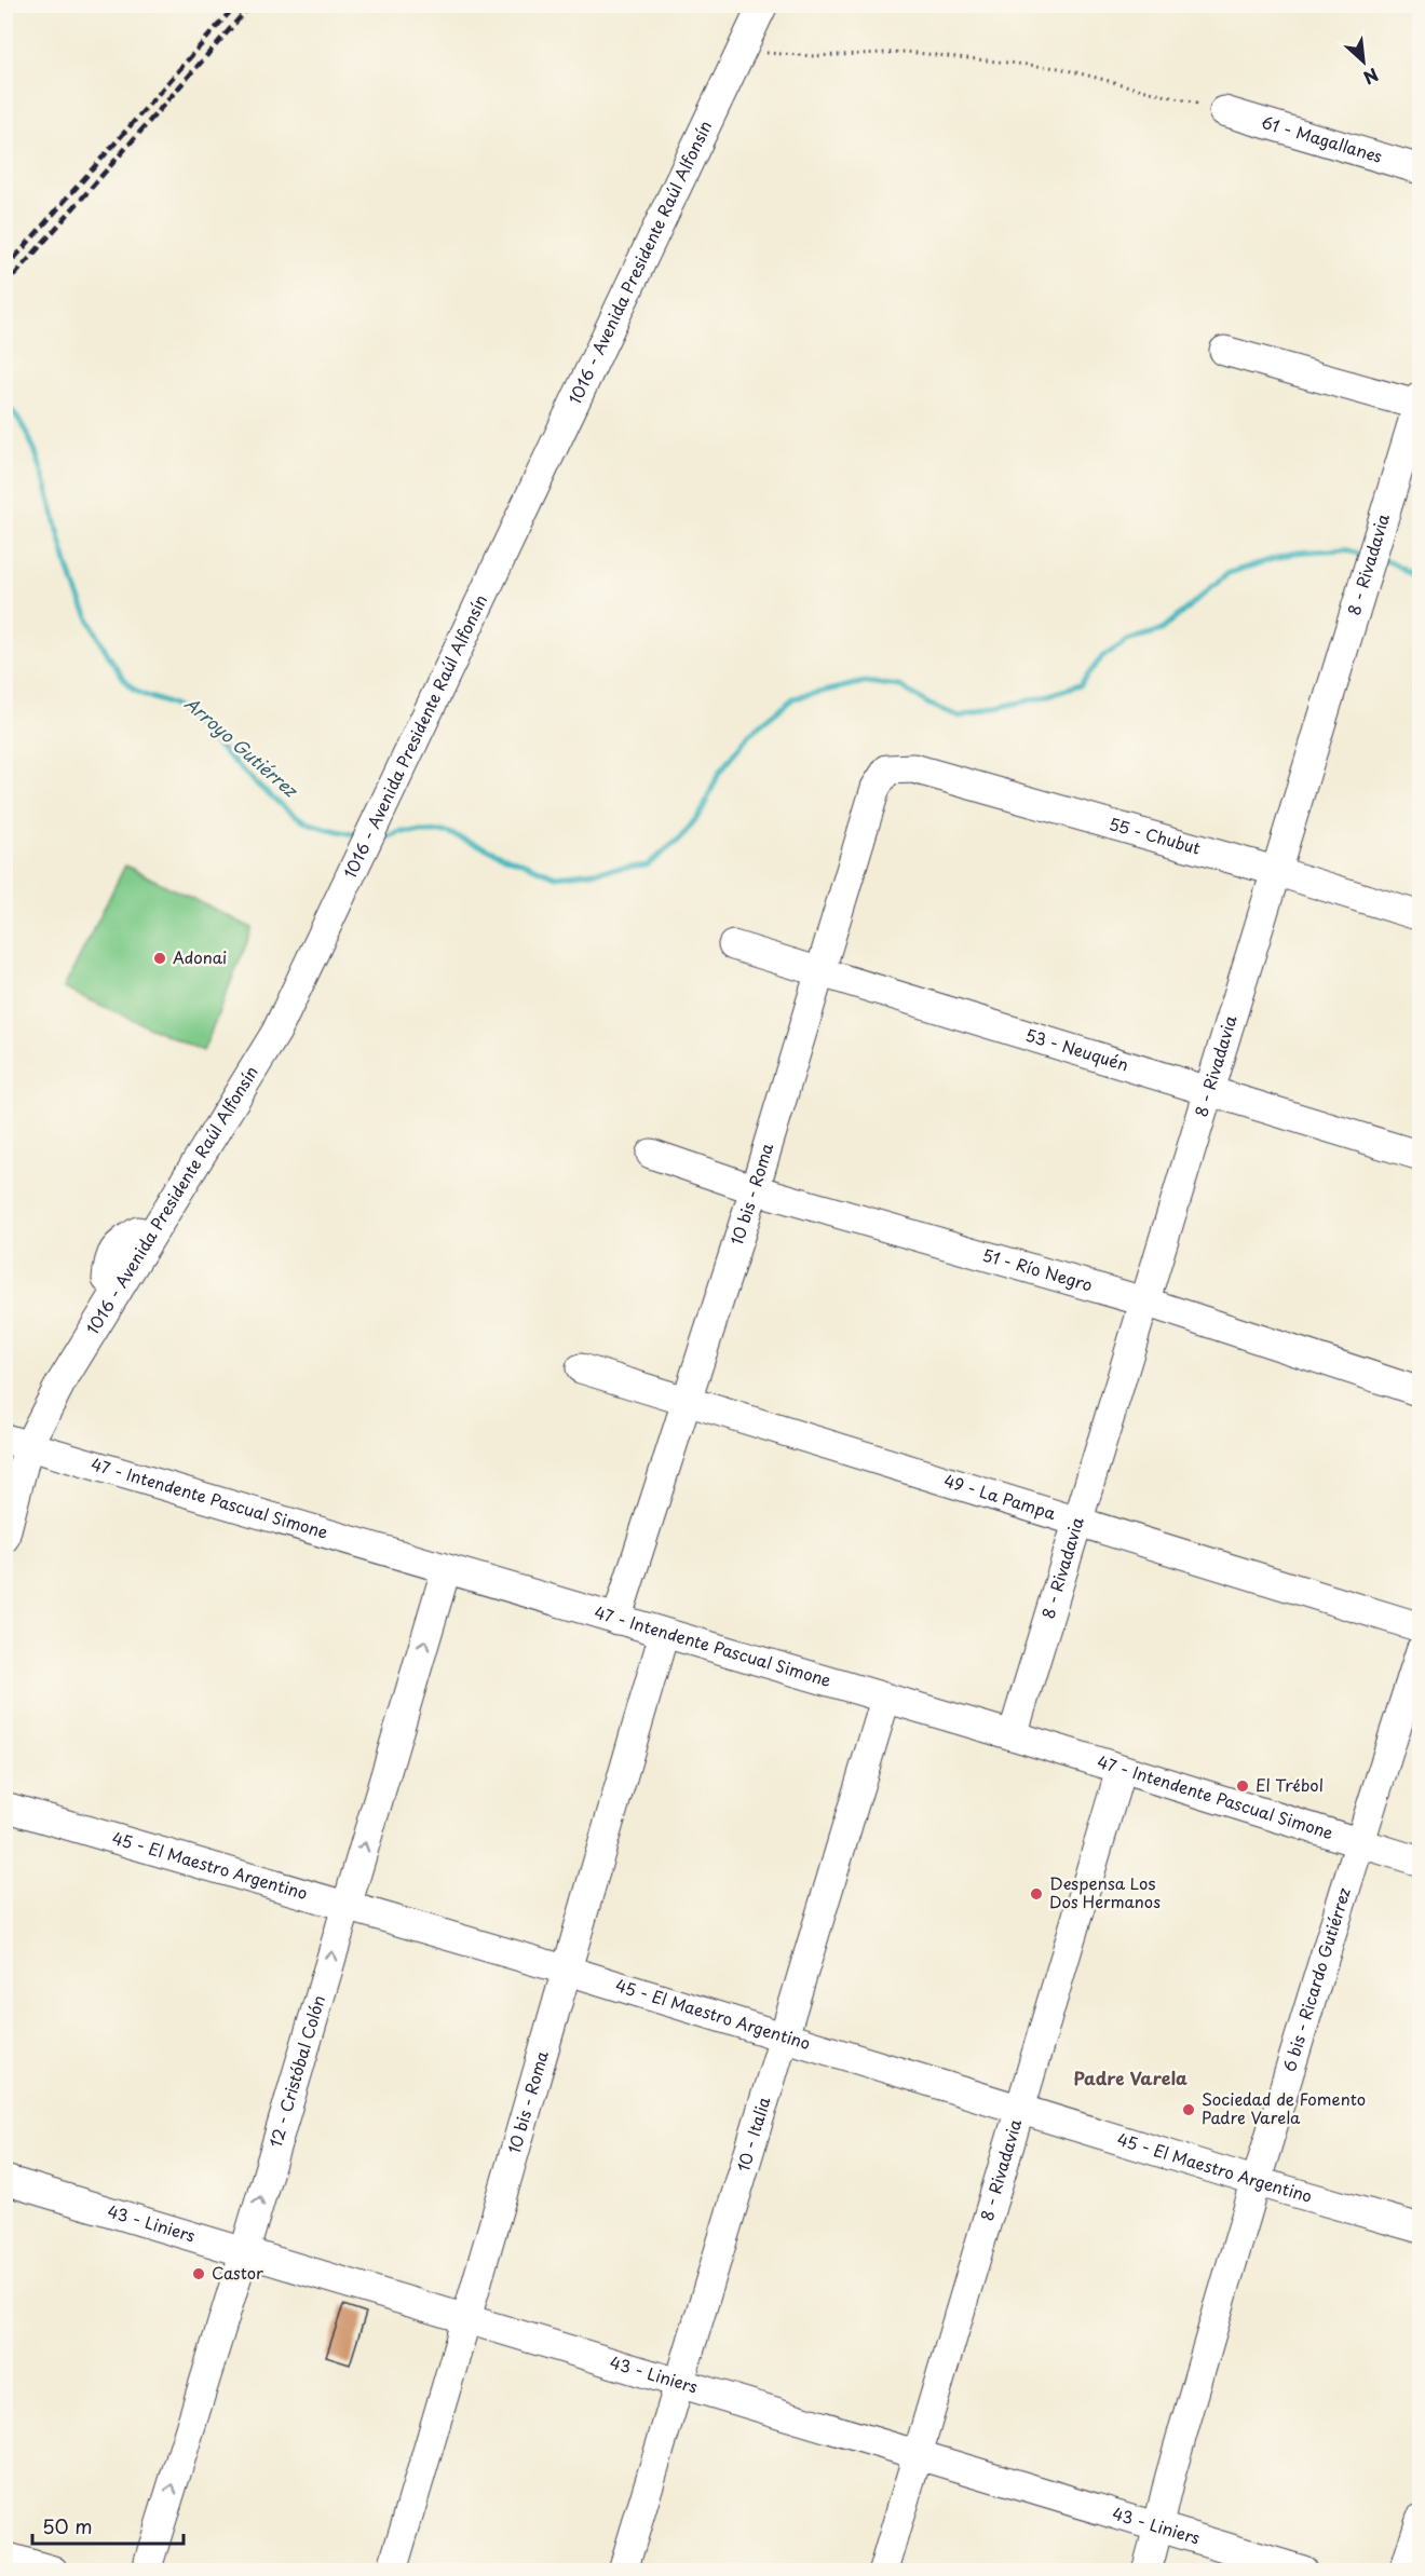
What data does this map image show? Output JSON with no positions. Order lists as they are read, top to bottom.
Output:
{
  "streets": {
    "street": [
      "61 - Magallanes",
      "1016 - Avenida Presidente Raúl Alfonsín",
      "8 - Rivadavia",
      "55 - Chubut",
      "53 - Neuquén",
      "10 bis - Roma",
      "51 - Río Negro",
      "49 - La Pampa",
      "47 - Intendente Pascual Simone",
      "45 - El Maestro Argentino",
      "6 bis - Ricardo Gutiérrez",
      "12 - Cristóbal Colón",
      "10 - Italia",
      "43 - Liniers"
    ]
  },
  "crossings": [
    ["1016 - Avenida Presidente Raúl Alfonsín", "47 - Intendente Pascual Simone"],
    ["8 - Rivadavia", "55 - Chubut"],
    ["8 - Rivadavia", "53 - Neuquén"],
    ["8 - Rivadavia", "51 - Río Negro"],
    ["8 - Rivadavia", "49 - La Pampa"],
    ["8 - Rivadavia", "47 - Intendente Pascual Simone"],
    ["8 - Rivadavia", "45 - El Maestro Argentino"],
    ["8 - Rivadavia", "43 - Liniers"],
    ["55 - Chubut", "10 bis - Roma"],
    ["53 - Neuquén", "10 bis - Roma"],
    ["10 bis - Roma", "51 - Río Negro"],
    ["10 bis - Roma", "49 - La Pampa"],
    ["10 bis - Roma", "47 - Intendente Pascual Simone"],
    ["10 bis - Roma", "45 - El Maestro Argentino"],
    ["10 bis - Roma", "43 - Liniers"],
    ["47 - Intendente Pascual Simone", "6 bis - Ricardo Gutiérrez"],
    ["47 - Intendente Pascual Simone", "12 - Cristóbal Colón"],
    ["47 - Intendente Pascual Simone", "10 - Italia"],
    ["45 - El Maestro Argentino", "6 bis - Ricardo Gutiérrez"],
    ["45 - El Maestro Argentino", "12 - Cristóbal Colón"],
    ["45 - El Maestro Argentino", "10 - Italia"],
    ["6 bis - Ricardo Gutiérrez", "43 - Liniers"],
    ["12 - Cristóbal Colón", "43 - Liniers"],
    ["10 - Italia", "43 - Liniers"]
  ],
  "one_way": ["12 - Cristóbal Colón"],
  "districts": ["Padre Varela"],
  "water": ["Arroyo Gutiérrez"],
  "places": [
    "Adonai",
    "El Trébol",
    "Despensa Los Dos Hermanos",
    "Sociedad de Fomento Padre Varela",
    "Castor"
  ],
  "scale_bar": "50 m",
  "north": "bottom right"
}
